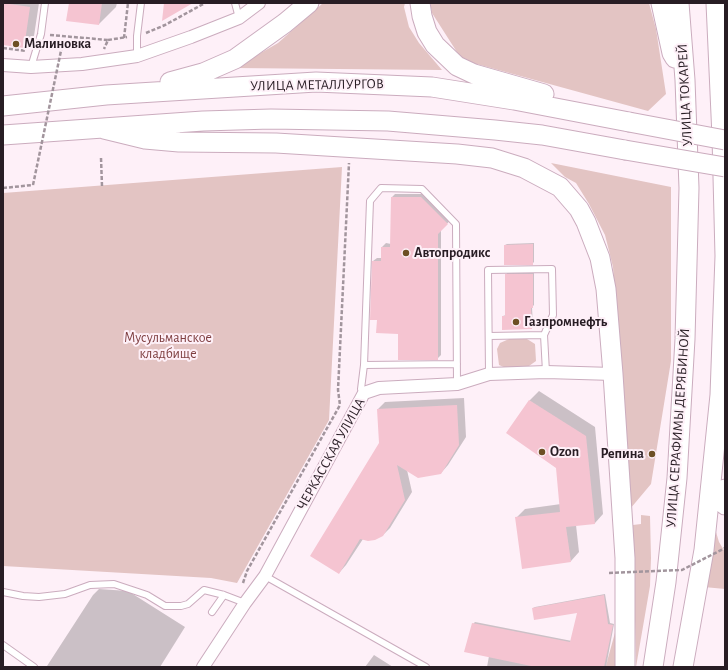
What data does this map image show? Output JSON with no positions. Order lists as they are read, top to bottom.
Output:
{
  "streets": {
    "main road": ["УЛИЦА МЕТАЛЛУРГОВ", "УЛИЦА ТОКАРЕЙ", "УЛИЦА СЕРАФИМЫ ДЕРЯБИНОЙ"],
    "street": ["ЧЕРКАССКАЯ УЛИЦА"]
  },
  "crossings": [
    ["УЛИЦА ТОКАРЕЙ", "УЛИЦА СЕРАФИМЫ ДЕРЯБИНОЙ"]
  ],
  "parks": ["Мусульманское кладбище"],
  "places": [
    "Малиновка",
    "Автопродикс",
    "Газпромнефть",
    "Ozon",
    "Репина"
  ]
}
